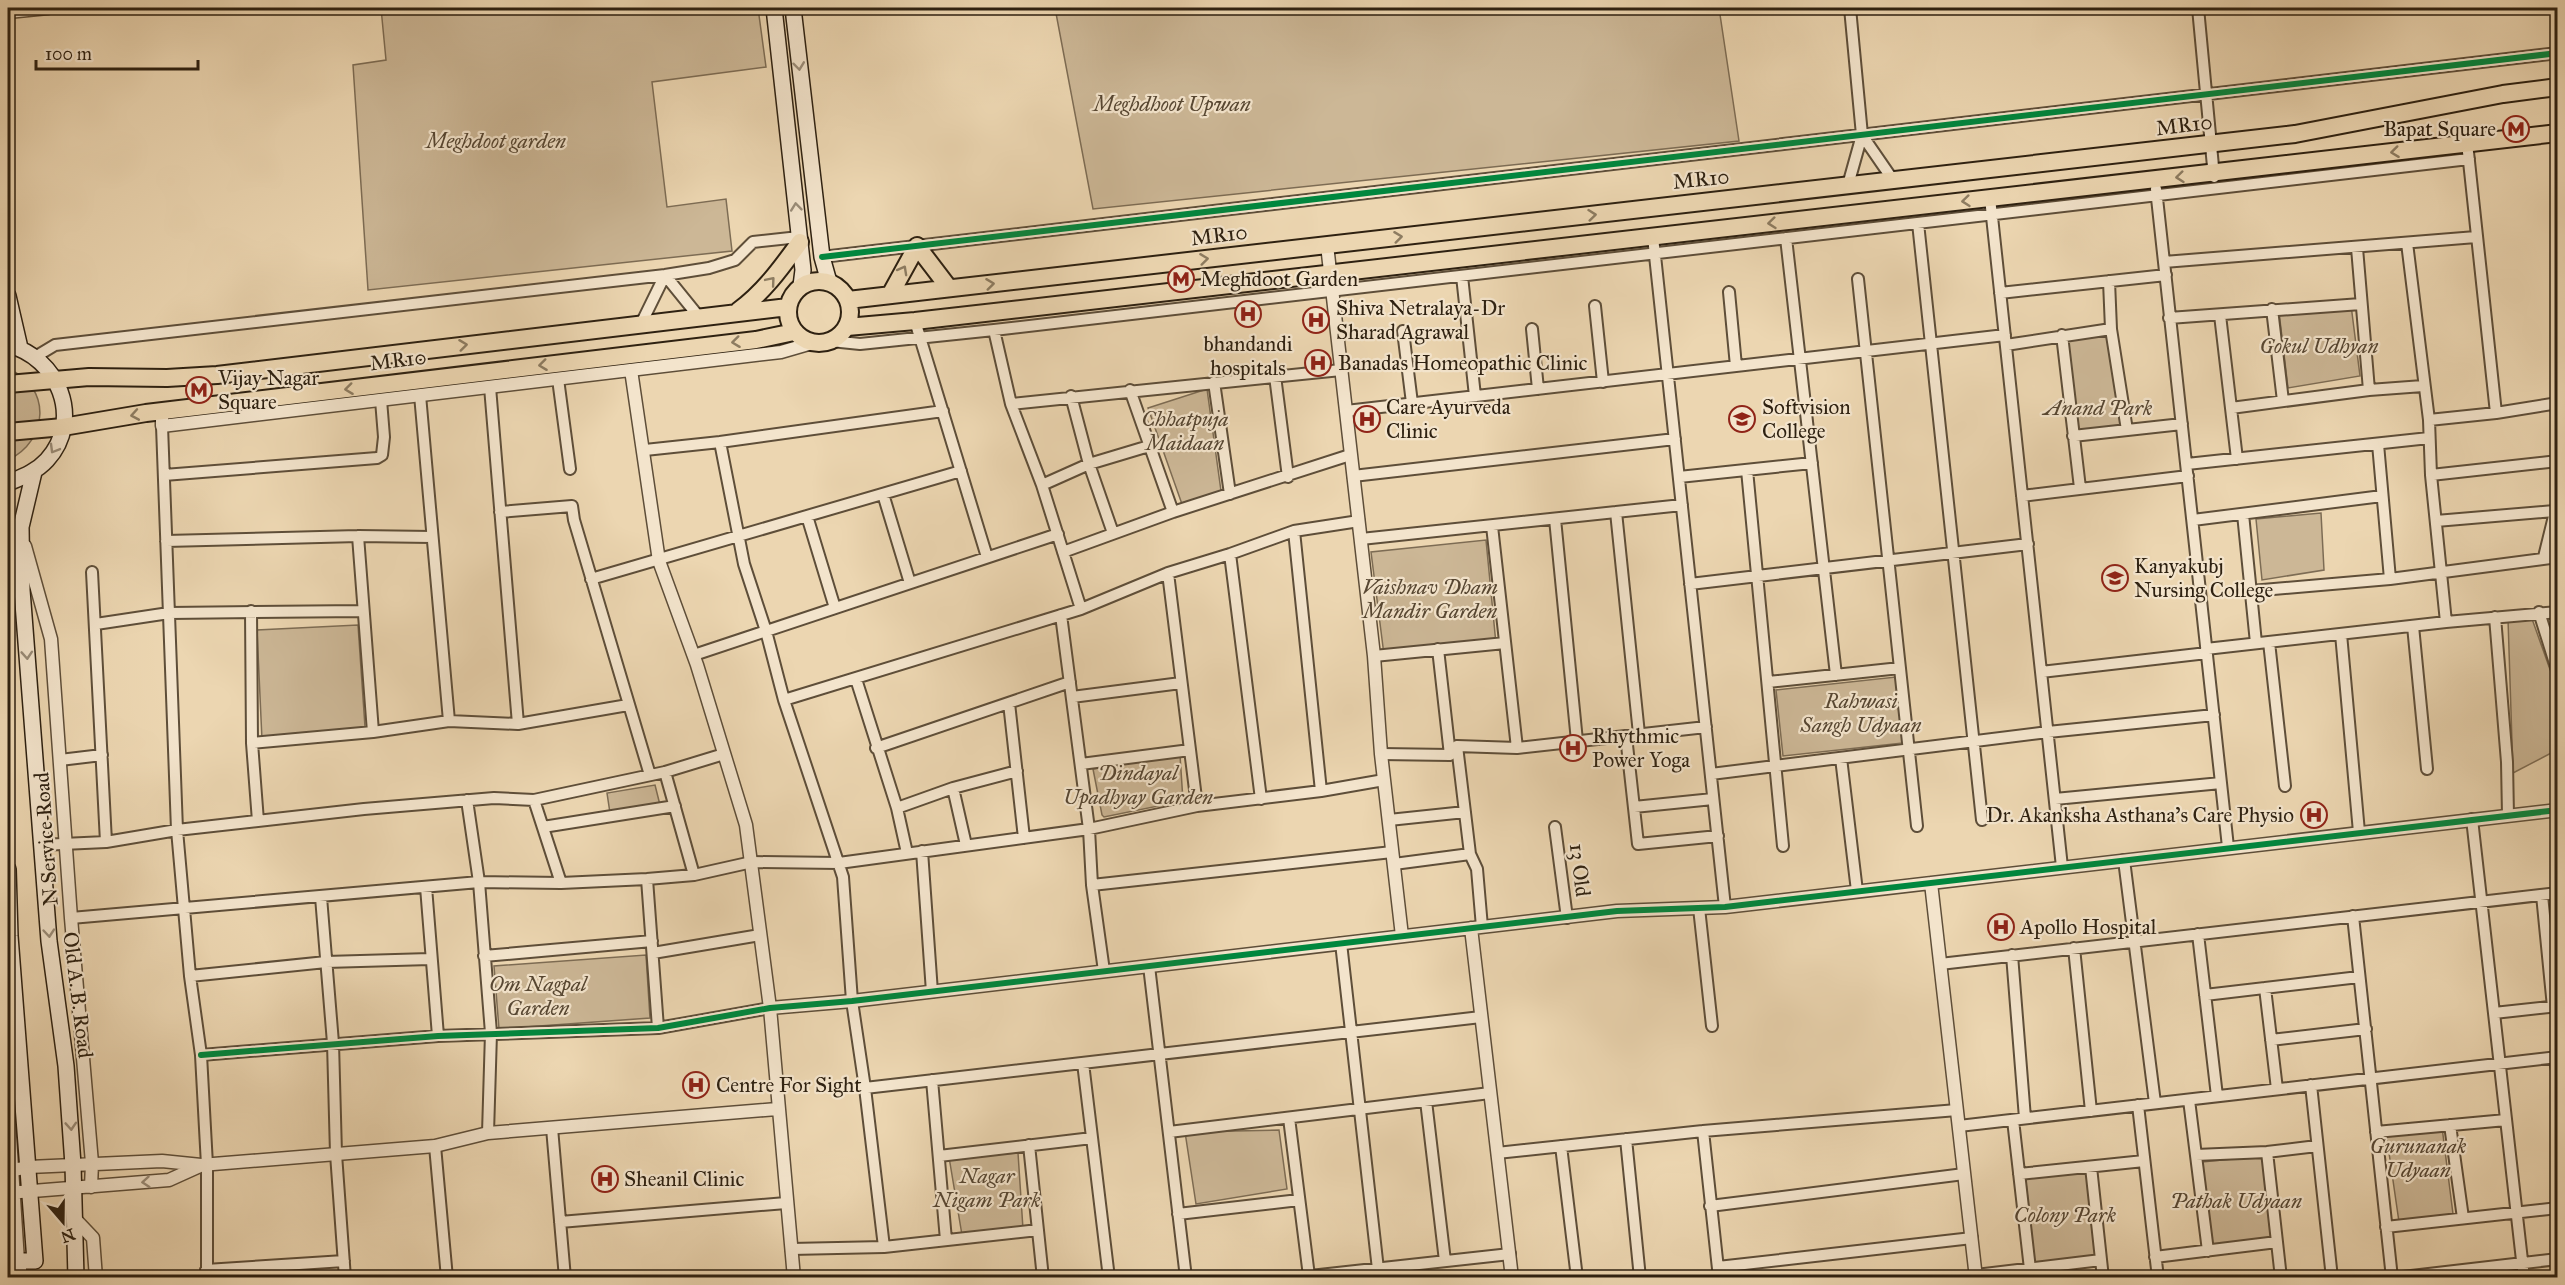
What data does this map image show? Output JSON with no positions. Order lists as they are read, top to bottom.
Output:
{
  "streets": {
    "main road": ["MR10", "Old A. B. Road"],
    "street": ["N Service Road", "13 Old"]
  },
  "crossings": [
    ["N Service Road", "Old A. B. Road"]
  ],
  "parks": [
    "Meghdhoot Upwan",
    "Meghdoot garden",
    "Gokul Udhyan",
    "Anand Park",
    "Chhatpuja Maidaan",
    "Vaishnav Dham Mandir Garden",
    "Rahwasi Sangh Udyaan",
    "Dindayal Upadhyay Garden",
    "Om Nagpal Garden",
    "Gurunanak Udyaan",
    "Nagar Nigam Park",
    "Pathak Udyaan",
    "Colony Park"
  ],
  "places": {
    "metro station": ["Bapat Square", "Meghdoot Garden", "Vijay Nagar Square"],
    "hospital": [
      "bhandandi hospitals",
      "Shiva Netralaya-Dr Sharad Agrawal",
      "Banadas Homeopathic Clinic",
      "Care Ayurveda Clinic",
      "Rhythmic Power Yoga",
      "Dr. Akanksha Asthana's Care Physio",
      "Apollo Hospital",
      "Centre For Sight",
      "Sheanil Clinic"
    ],
    "school or university": ["Softvision College", "Kanyakubj Nursing College"]
  },
  "scale_bar": "100 m",
  "north": "bottom"
}
